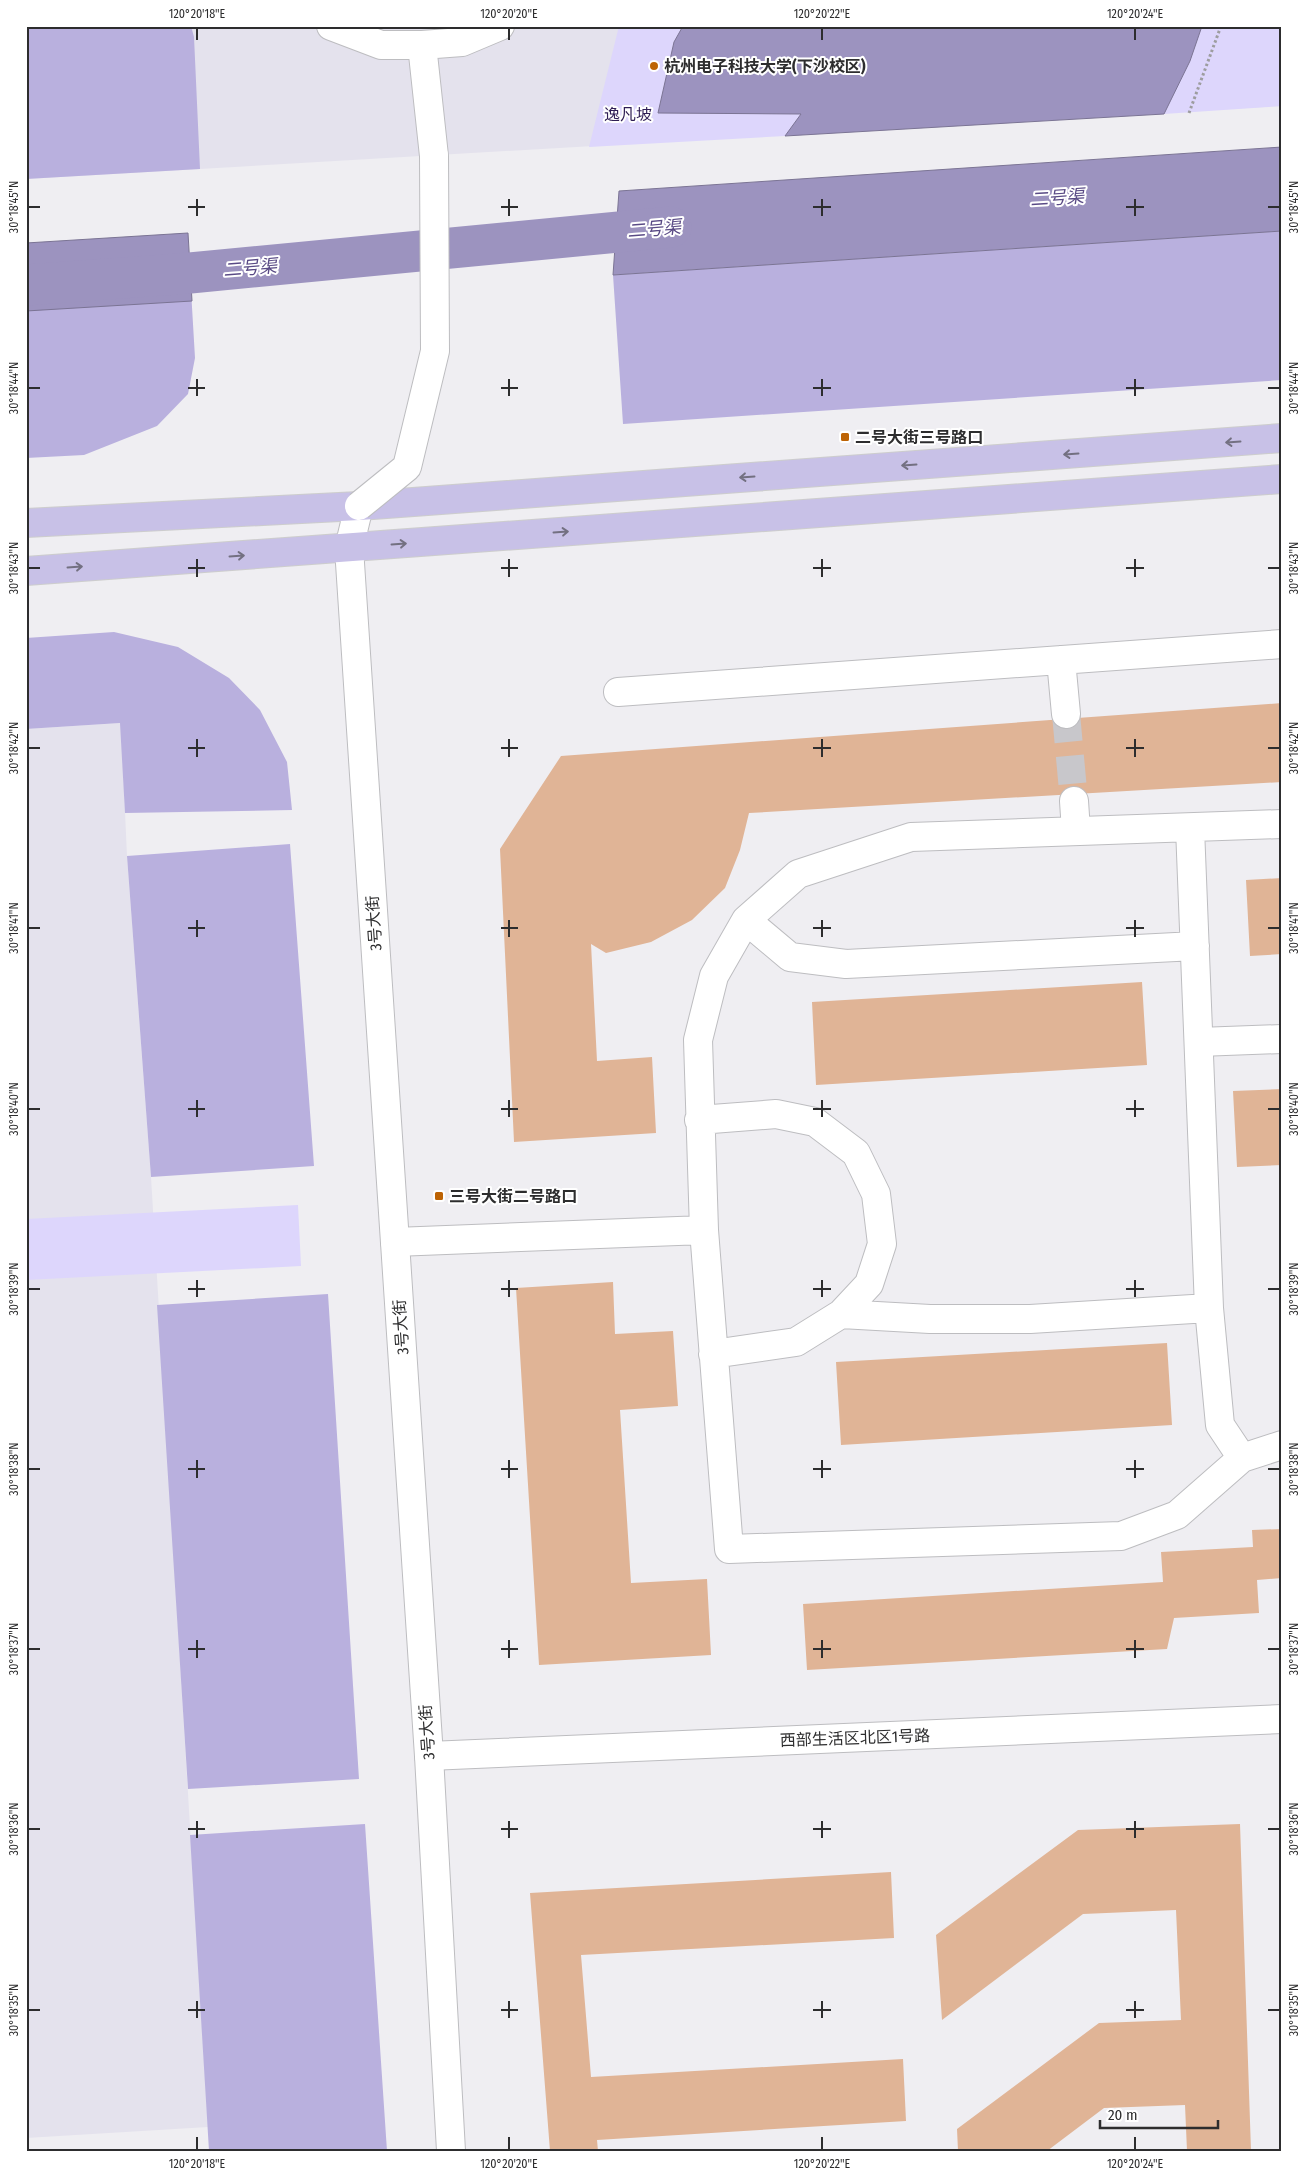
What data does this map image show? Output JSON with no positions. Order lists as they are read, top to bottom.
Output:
{
  "streets": {
    "street": ["3号大街", "西部生活区北区1号路"]
  },
  "crossings": [
    ["3号大街", "西部生活区北区1号路"]
  ],
  "water": ["二号渠"],
  "parks": ["逸凡坡"],
  "places": {
    "other": ["杭州电子科技大学(下沙校区)"],
    "transit": ["二号大街三号路口", "三号大街二号路口"]
  },
  "scale_bar": "20 m",
  "coordinates": [
    "120°20'18\"E",
    "120°20'20\"E",
    "120°20'22\"E",
    "120°20'24\"E",
    "30°18'45\"N",
    "30°18'44\"N",
    "30°18'43\"N",
    "30°18'42\"N",
    "30°18'41\"N",
    "30°18'40\"N",
    "30°18'39\"N",
    "30°18'38\"N",
    "30°18'37\"N",
    "30°18'36\"N",
    "30°18'35\"N"
  ]
}
